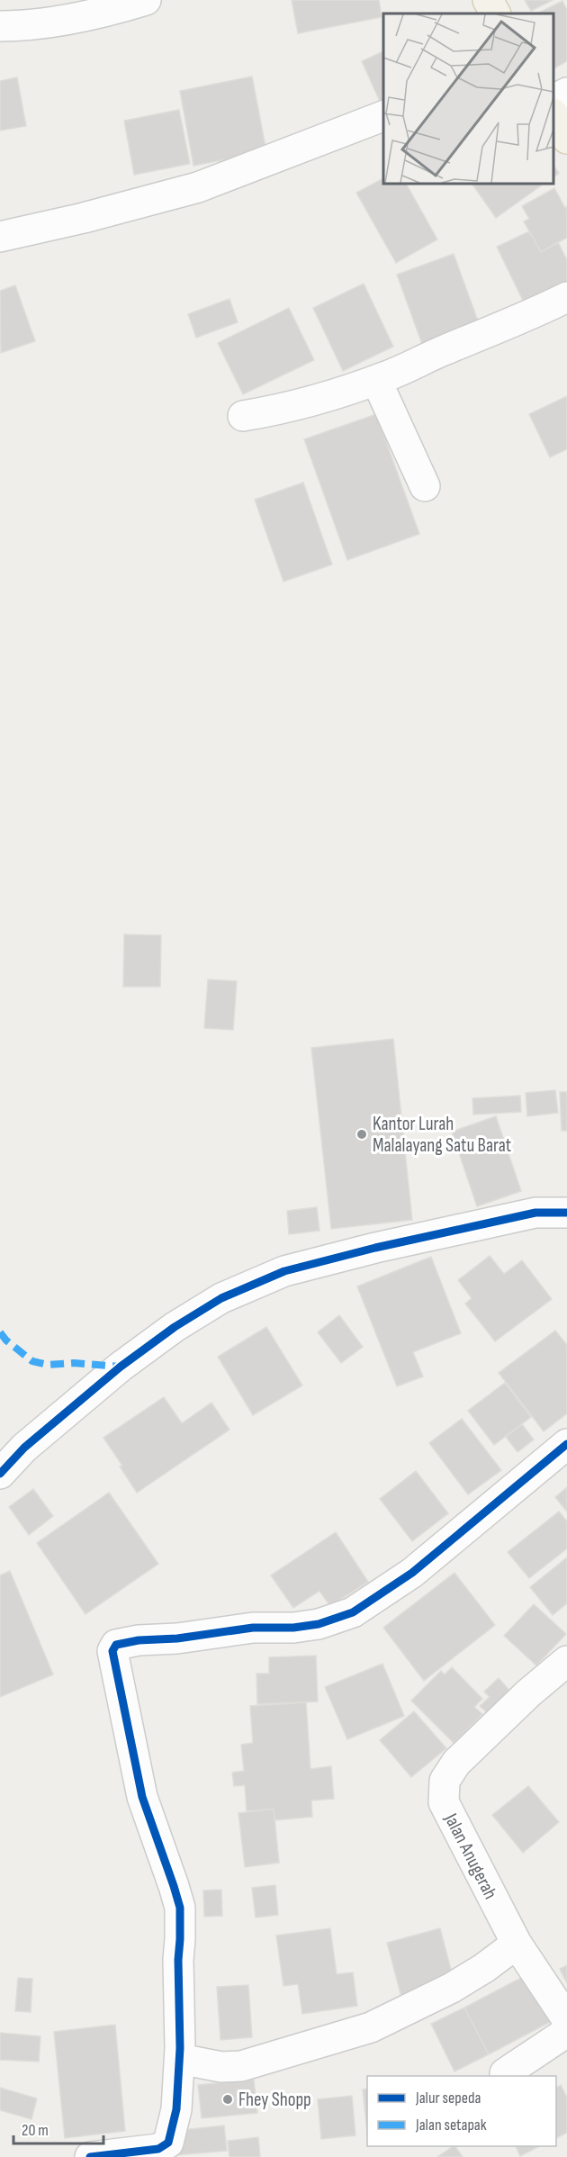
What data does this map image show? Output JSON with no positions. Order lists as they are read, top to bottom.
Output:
{
  "streets": {
    "street": ["Jalan Anugerah"]
  },
  "places": ["Kantor Lurah Malalayang Satu Barat", "Fhey Shopp"],
  "legend": ["Jalur sepeda", "Jalan setapak"],
  "scale_bar": "20 m"
}
